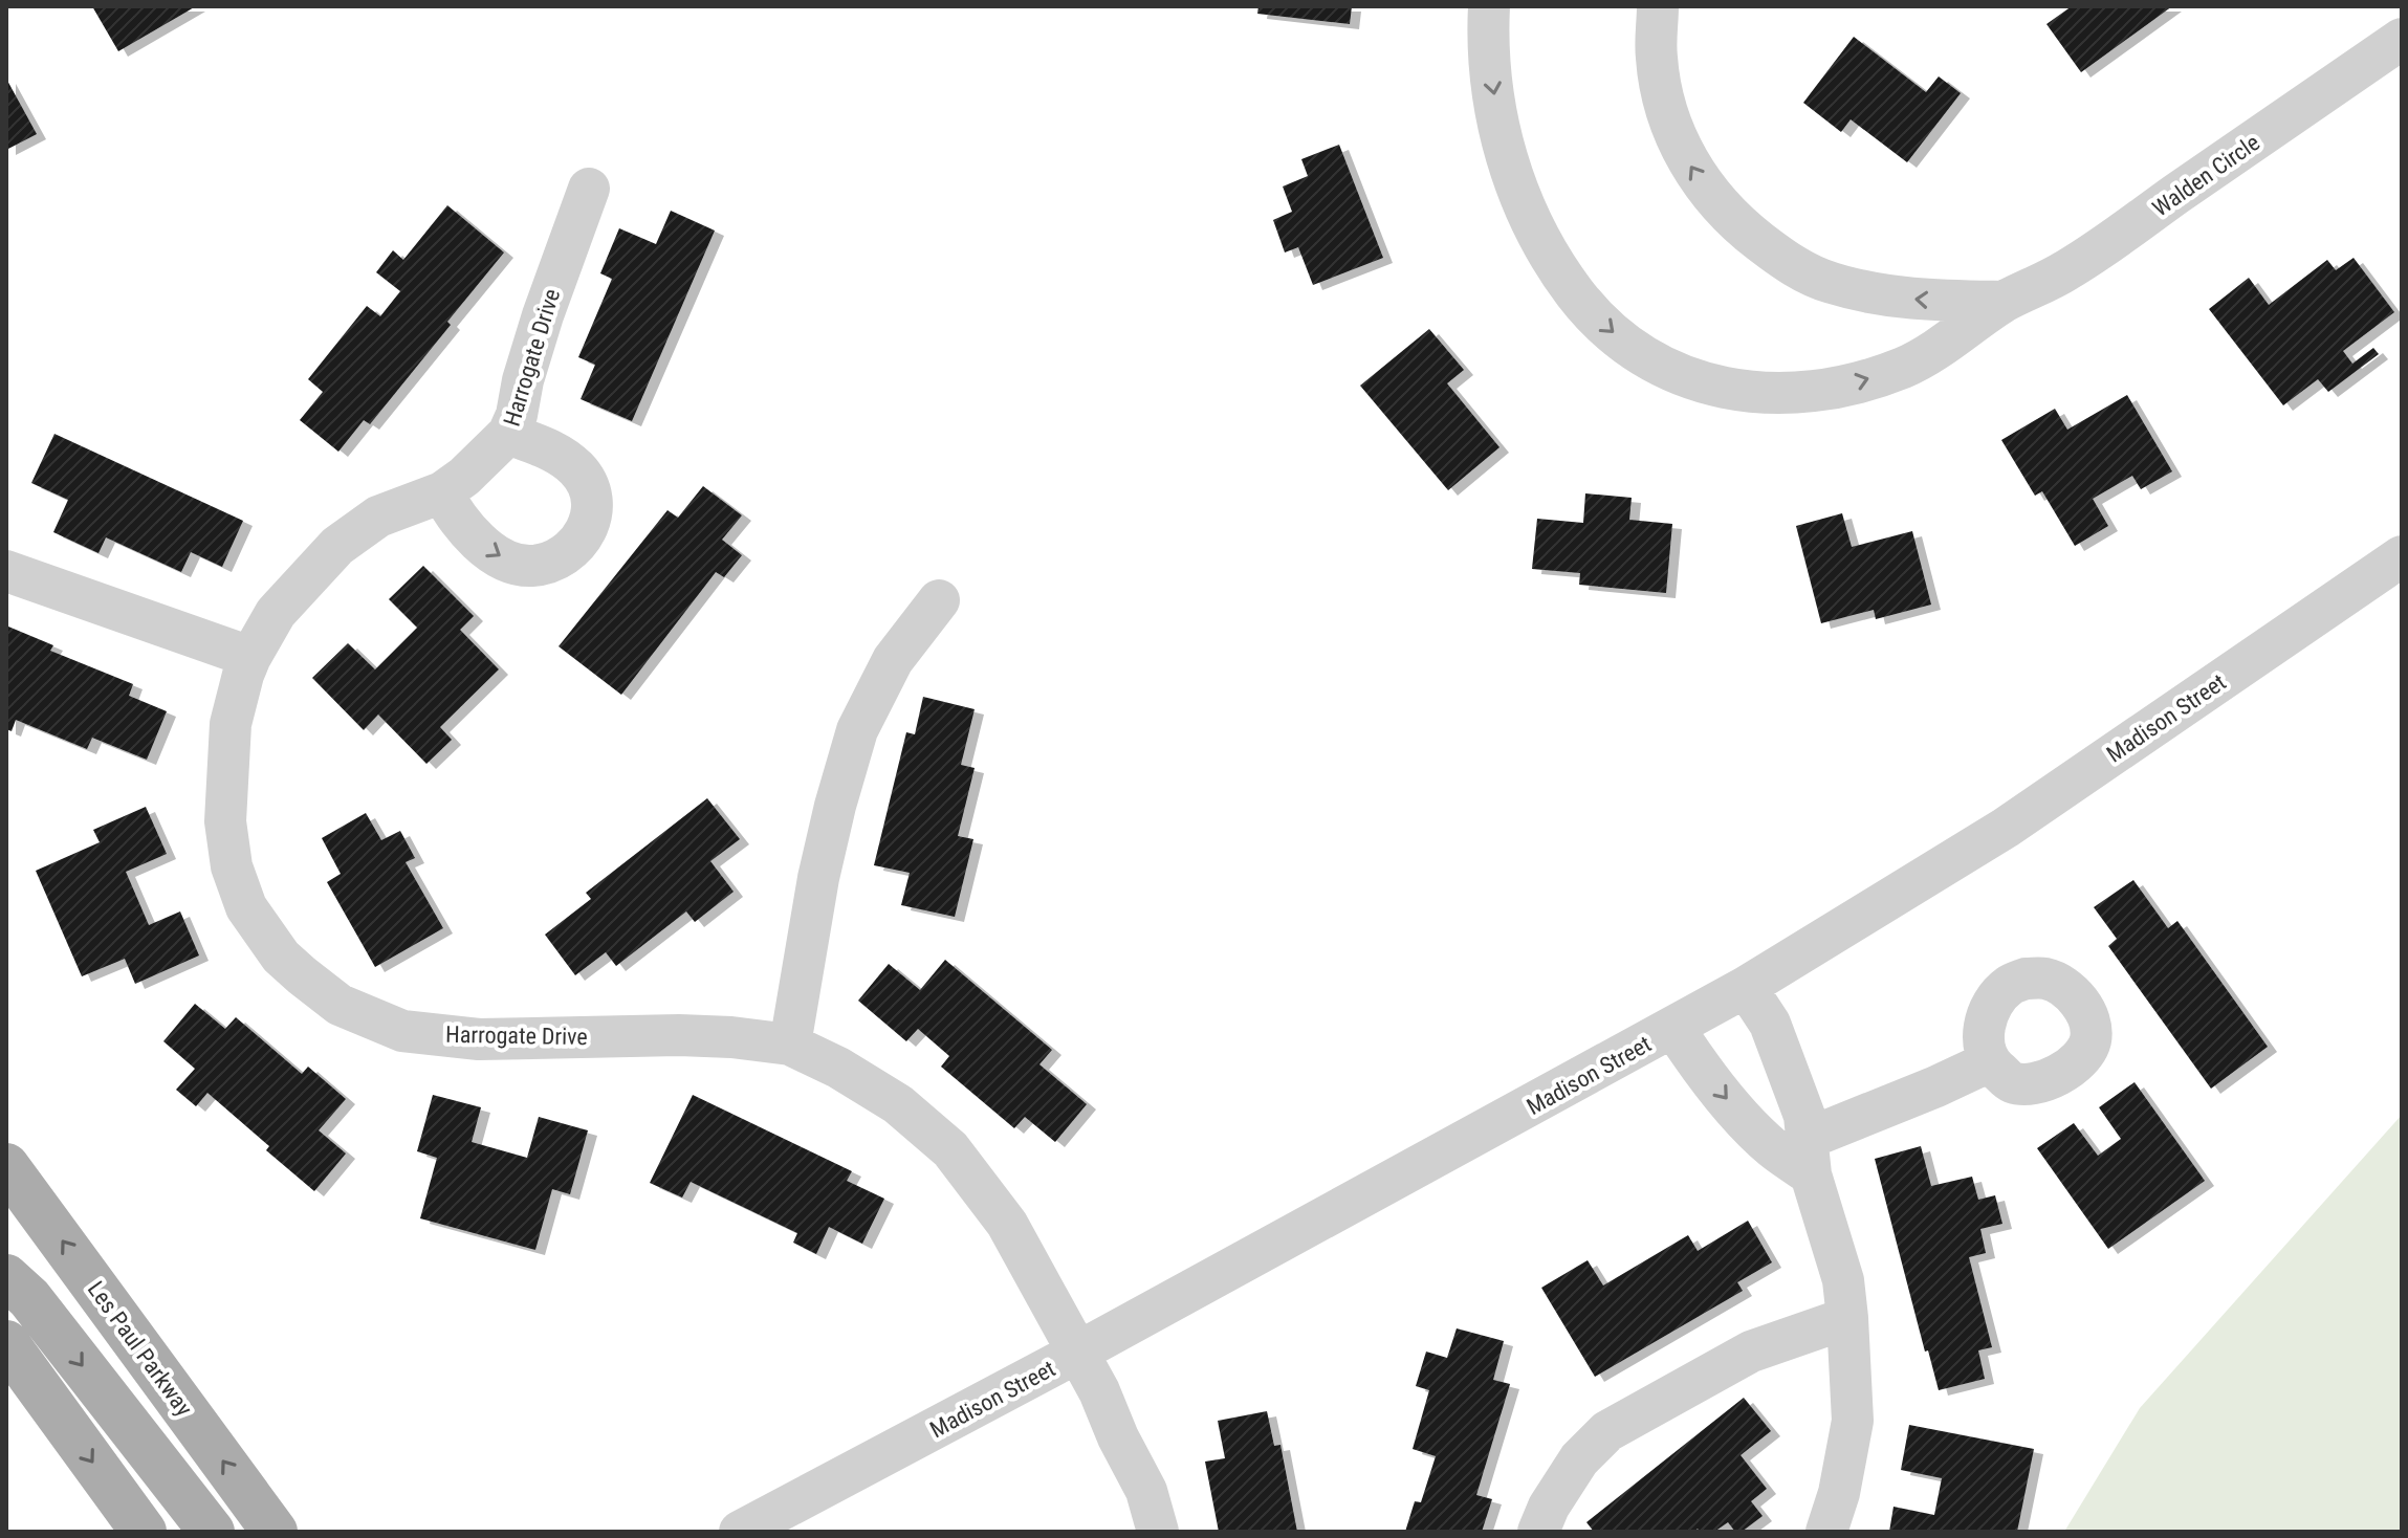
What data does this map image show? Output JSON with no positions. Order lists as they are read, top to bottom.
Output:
{
  "streets": {
    "main road": ["Les Paul Parkway"],
    "street": ["Walden Circle", "Harrogate Drive", "Madison Street"]
  },
  "crossings": [
    ["Harrogate Drive", "Madison Street"]
  ]
}
